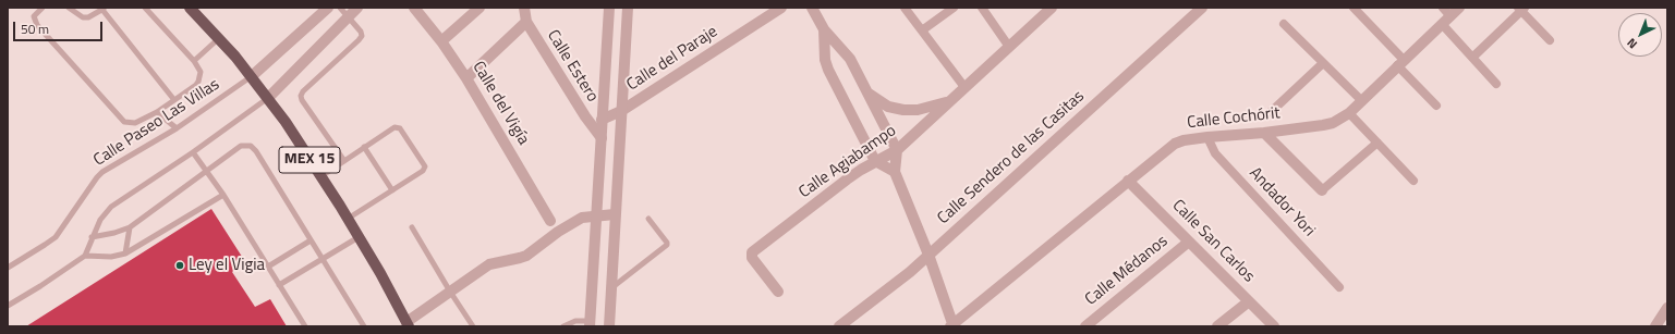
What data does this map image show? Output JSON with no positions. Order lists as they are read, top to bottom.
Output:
{
  "streets": {
    "main road": ["MEX 15"],
    "street": [
      "Calle del Paraje",
      "Calle Estero",
      "Calle del Vigía",
      "Calle Cochórit",
      "Calle Sendero de las Casitas",
      "Calle Agiabampo",
      "Andador Yori",
      "Calle San Carlos",
      "Calle Médanos"
    ],
    "lane": ["Calle Paseo Las Villas"]
  },
  "crossings": [
    ["Calle Cochórit", "Andador Yori"],
    ["Calle Cochórit", "Calle San Carlos"],
    ["Calle Paseo Las Villas", "MEX 15"],
    ["Calle San Carlos", "Calle Médanos"]
  ],
  "places": ["Ley el Vigia"],
  "scale_bar": "50 m",
  "north": "bottom left"
}
